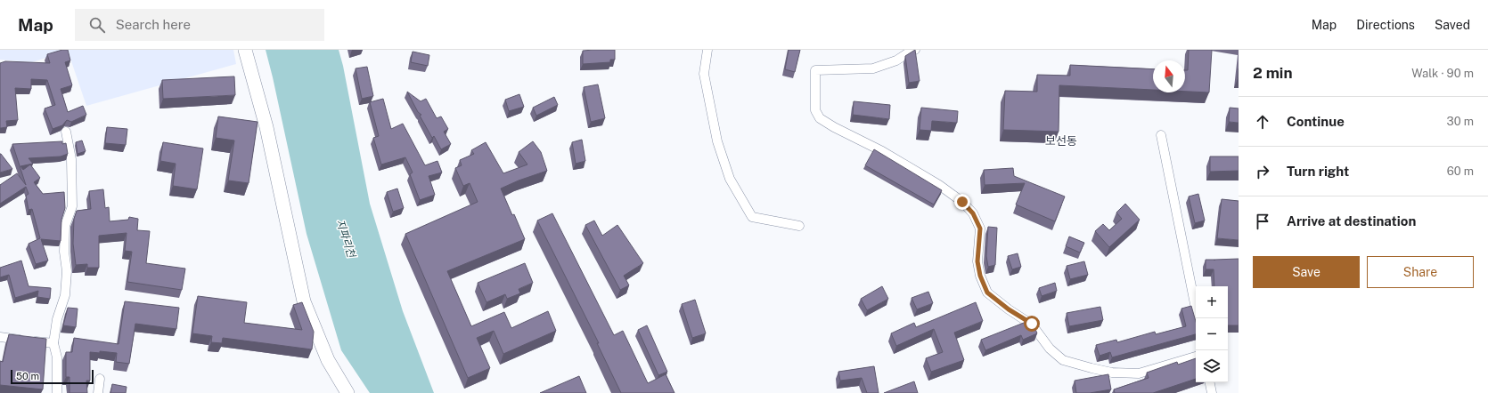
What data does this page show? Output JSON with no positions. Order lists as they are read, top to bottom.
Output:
{
  "districts": ["보선동"],
  "water": ["지파리천"],
  "scale_bar": "50 m",
  "north": "top",
  "page": {
    "header": "Map",
    "search": "Search here",
    "nav": ["Map", "Directions", "Saved"],
    "heading": ["2 min", "Walk · 90 m"],
    "list": [
      ["Continue", "30 m"],
      ["Turn right", "60 m"],
      "Arrive at destination"
    ],
    "buttons": ["Save", "Share"],
    "map_buttons": ["+", "−"],
    "scale": "50 m"
  }
}
